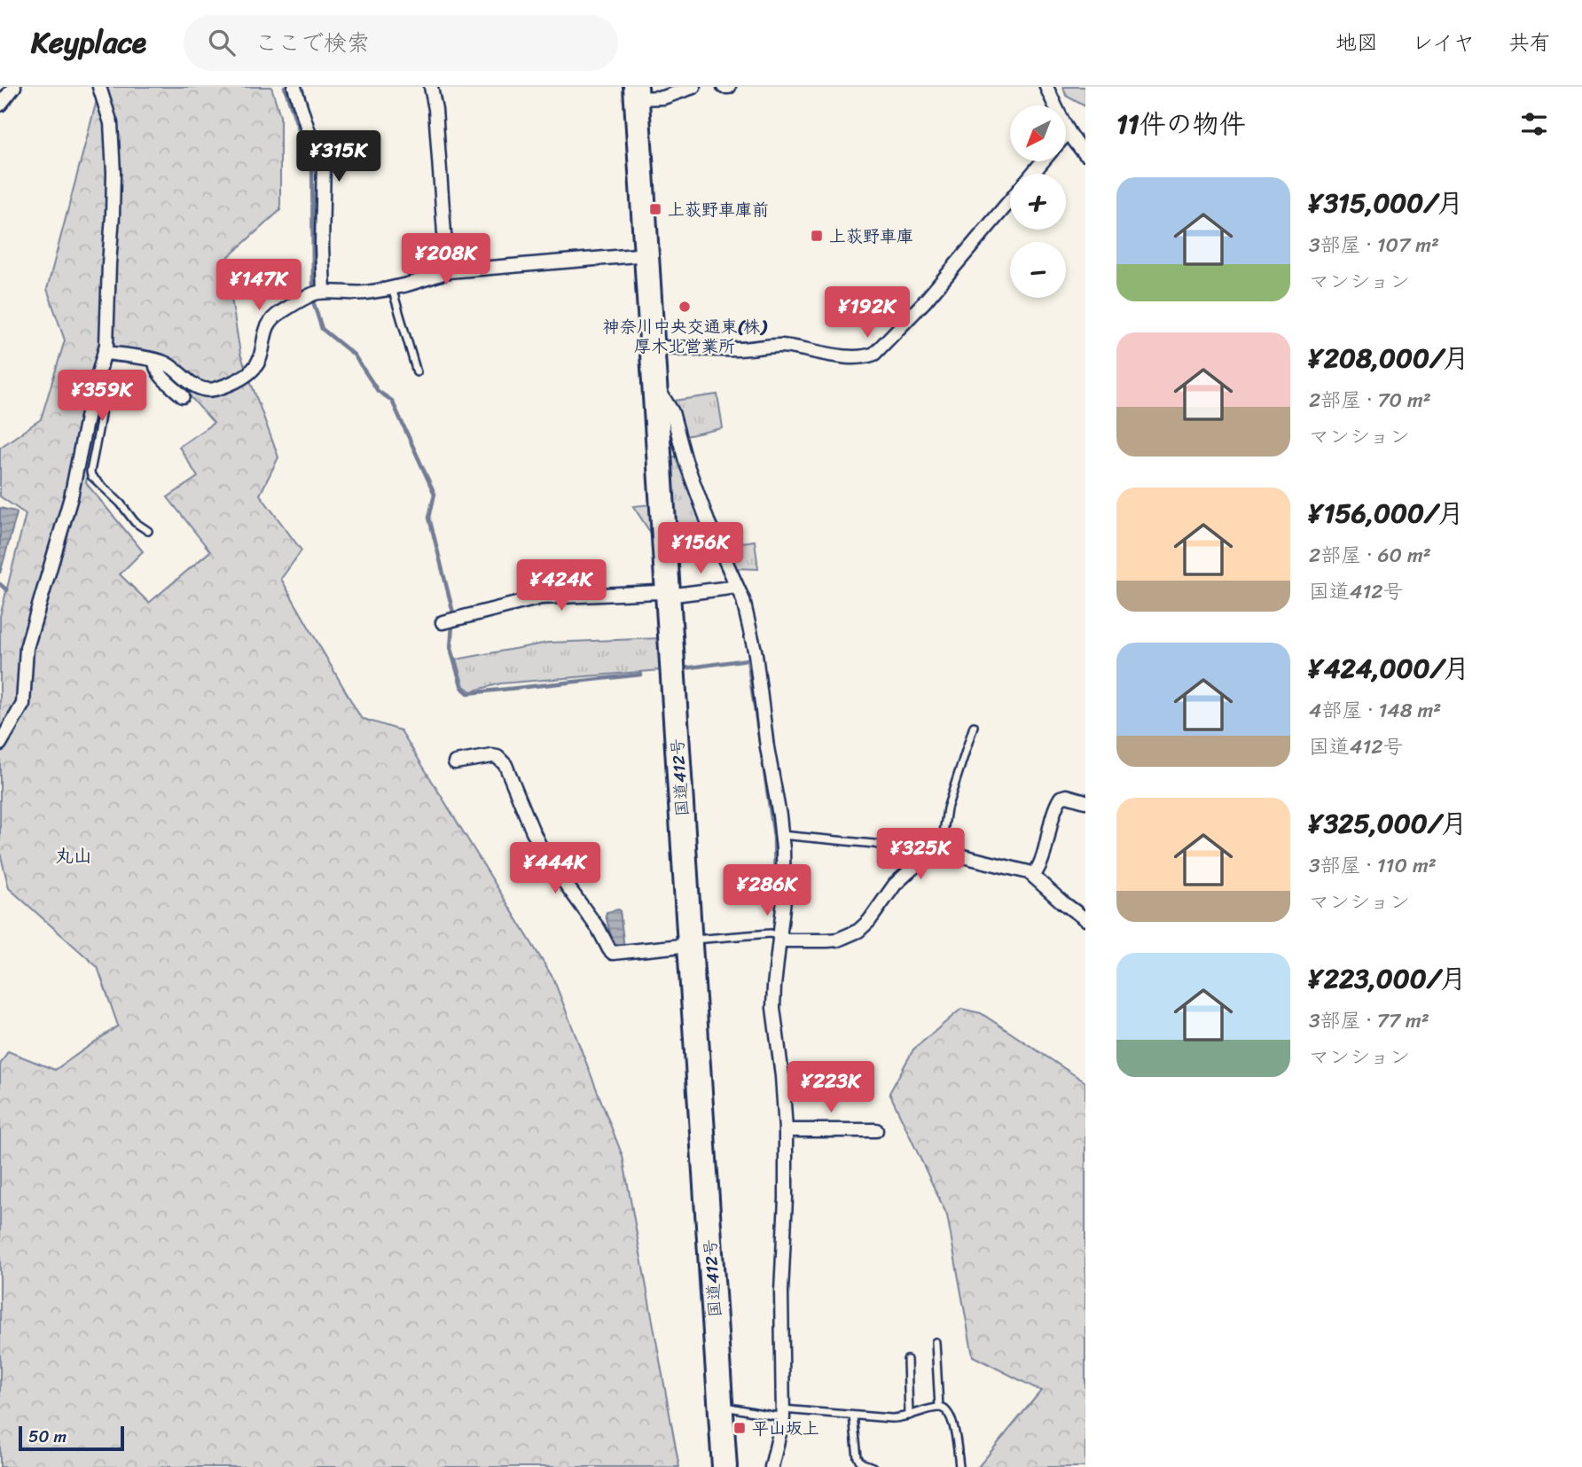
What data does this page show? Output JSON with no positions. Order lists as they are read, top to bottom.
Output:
{
  "streets": {
    "highway": ["国道412号"]
  },
  "districts": ["丸山"],
  "places": {
    "transit": ["上荻野車庫前", "上荻野車庫", "平山坂上"],
    "other": ["神奈川中央交通東(株) 厚木北営業所"]
  },
  "scale_bar": "50 m",
  "north": "bottom left",
  "page": {
    "header": "Keyplace",
    "search": "ここで検索",
    "nav": ["地図", "レイヤ", "共有"],
    "heading": "11件の物件",
    "map_buttons": ["+", "−"],
    "price": [
      "¥315K",
      "¥208K",
      "¥147K",
      "¥192K",
      "¥359K",
      "¥156K",
      "¥424K",
      "¥325K",
      "¥444K",
      "¥286K",
      "¥223K"
    ],
    "list": [
      {
        "name": "¥315,000/月",
        "note": "3部屋 · 107 m² · マンション"
      },
      {
        "name": "¥208,000/月",
        "note": "2部屋 · 70 m² · マンション"
      },
      {
        "name": "¥156,000/月",
        "note": "2部屋 · 60 m² · 国道412号"
      },
      {
        "name": "¥424,000/月",
        "note": "4部屋 · 148 m² · 国道412号"
      },
      {
        "name": "¥325,000/月",
        "note": "3部屋 · 110 m² · マンション"
      },
      {
        "name": "¥223,000/月",
        "note": "3部屋 · 77 m² · マンション"
      }
    ],
    "scale": "50 m"
  }
}
